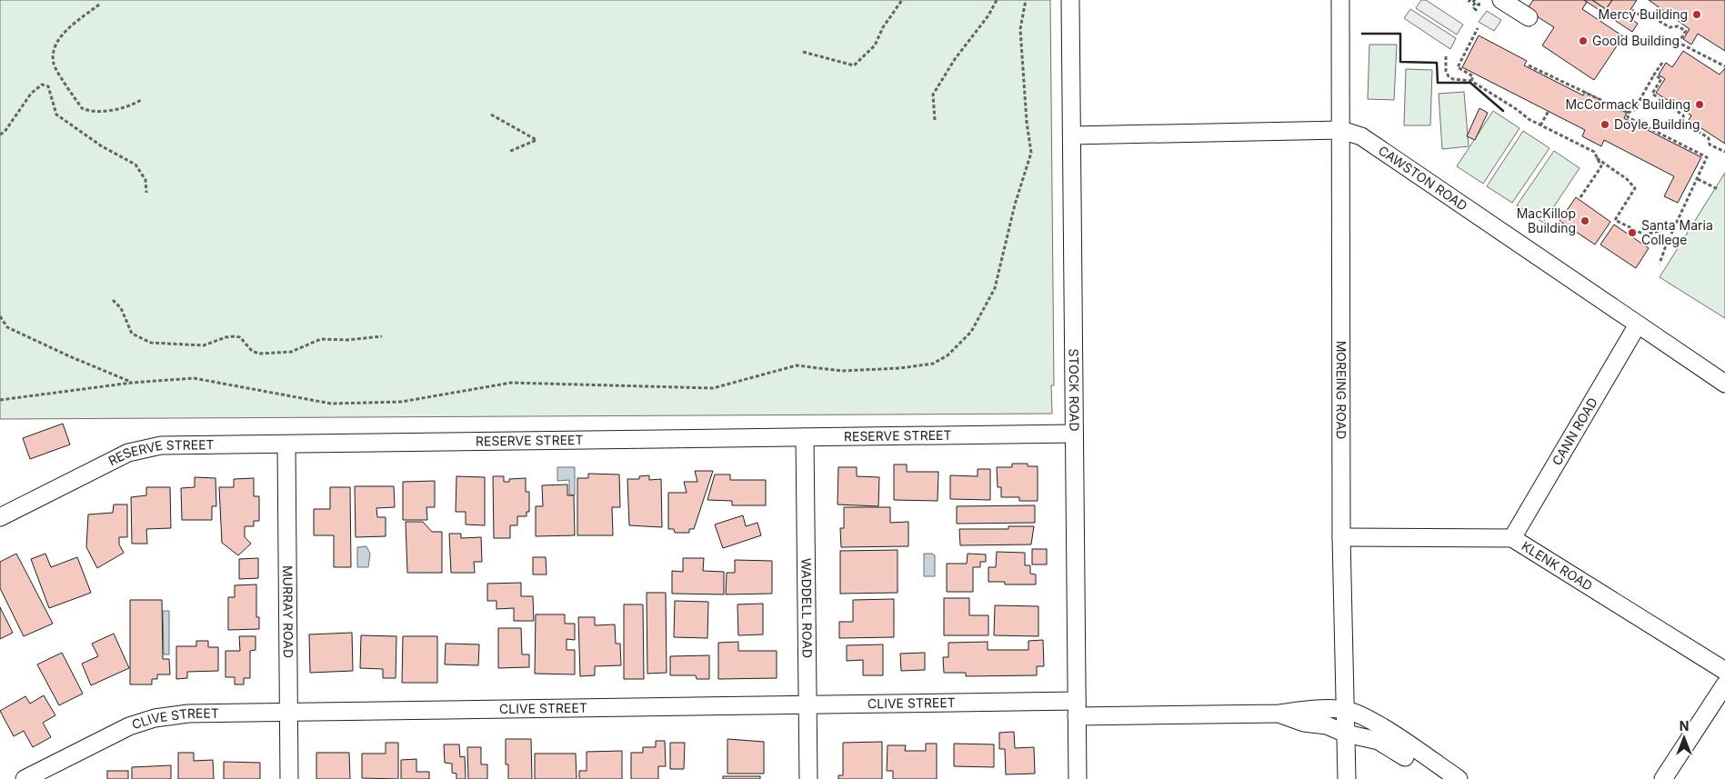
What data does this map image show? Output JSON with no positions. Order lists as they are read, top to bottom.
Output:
{
  "streets": {
    "street": [
      "CAWSTON ROAD",
      "STOCK ROAD",
      "MOREING ROAD",
      "CANN ROAD",
      "RESERVE STREET",
      "KLENK ROAD",
      "WADDELL ROAD",
      "MURRAY ROAD",
      "CLIVE STREET"
    ]
  },
  "crossings": [
    ["CAWSTON ROAD", "STOCK ROAD"],
    ["CAWSTON ROAD", "MOREING ROAD"],
    ["CAWSTON ROAD", "CANN ROAD"],
    ["STOCK ROAD", "RESERVE STREET"],
    ["STOCK ROAD", "CLIVE STREET"],
    ["MOREING ROAD", "KLENK ROAD"],
    ["MOREING ROAD", "CLIVE STREET"],
    ["CANN ROAD", "KLENK ROAD"],
    ["RESERVE STREET", "WADDELL ROAD"],
    ["RESERVE STREET", "MURRAY ROAD"],
    ["WADDELL ROAD", "CLIVE STREET"],
    ["MURRAY ROAD", "CLIVE STREET"]
  ],
  "places": [
    "Mercy Building",
    "Goold Building",
    "McCormack Building",
    "Doyle Building",
    "MacKillop Building",
    "Santa Maria College"
  ],
  "north": "top"
}
